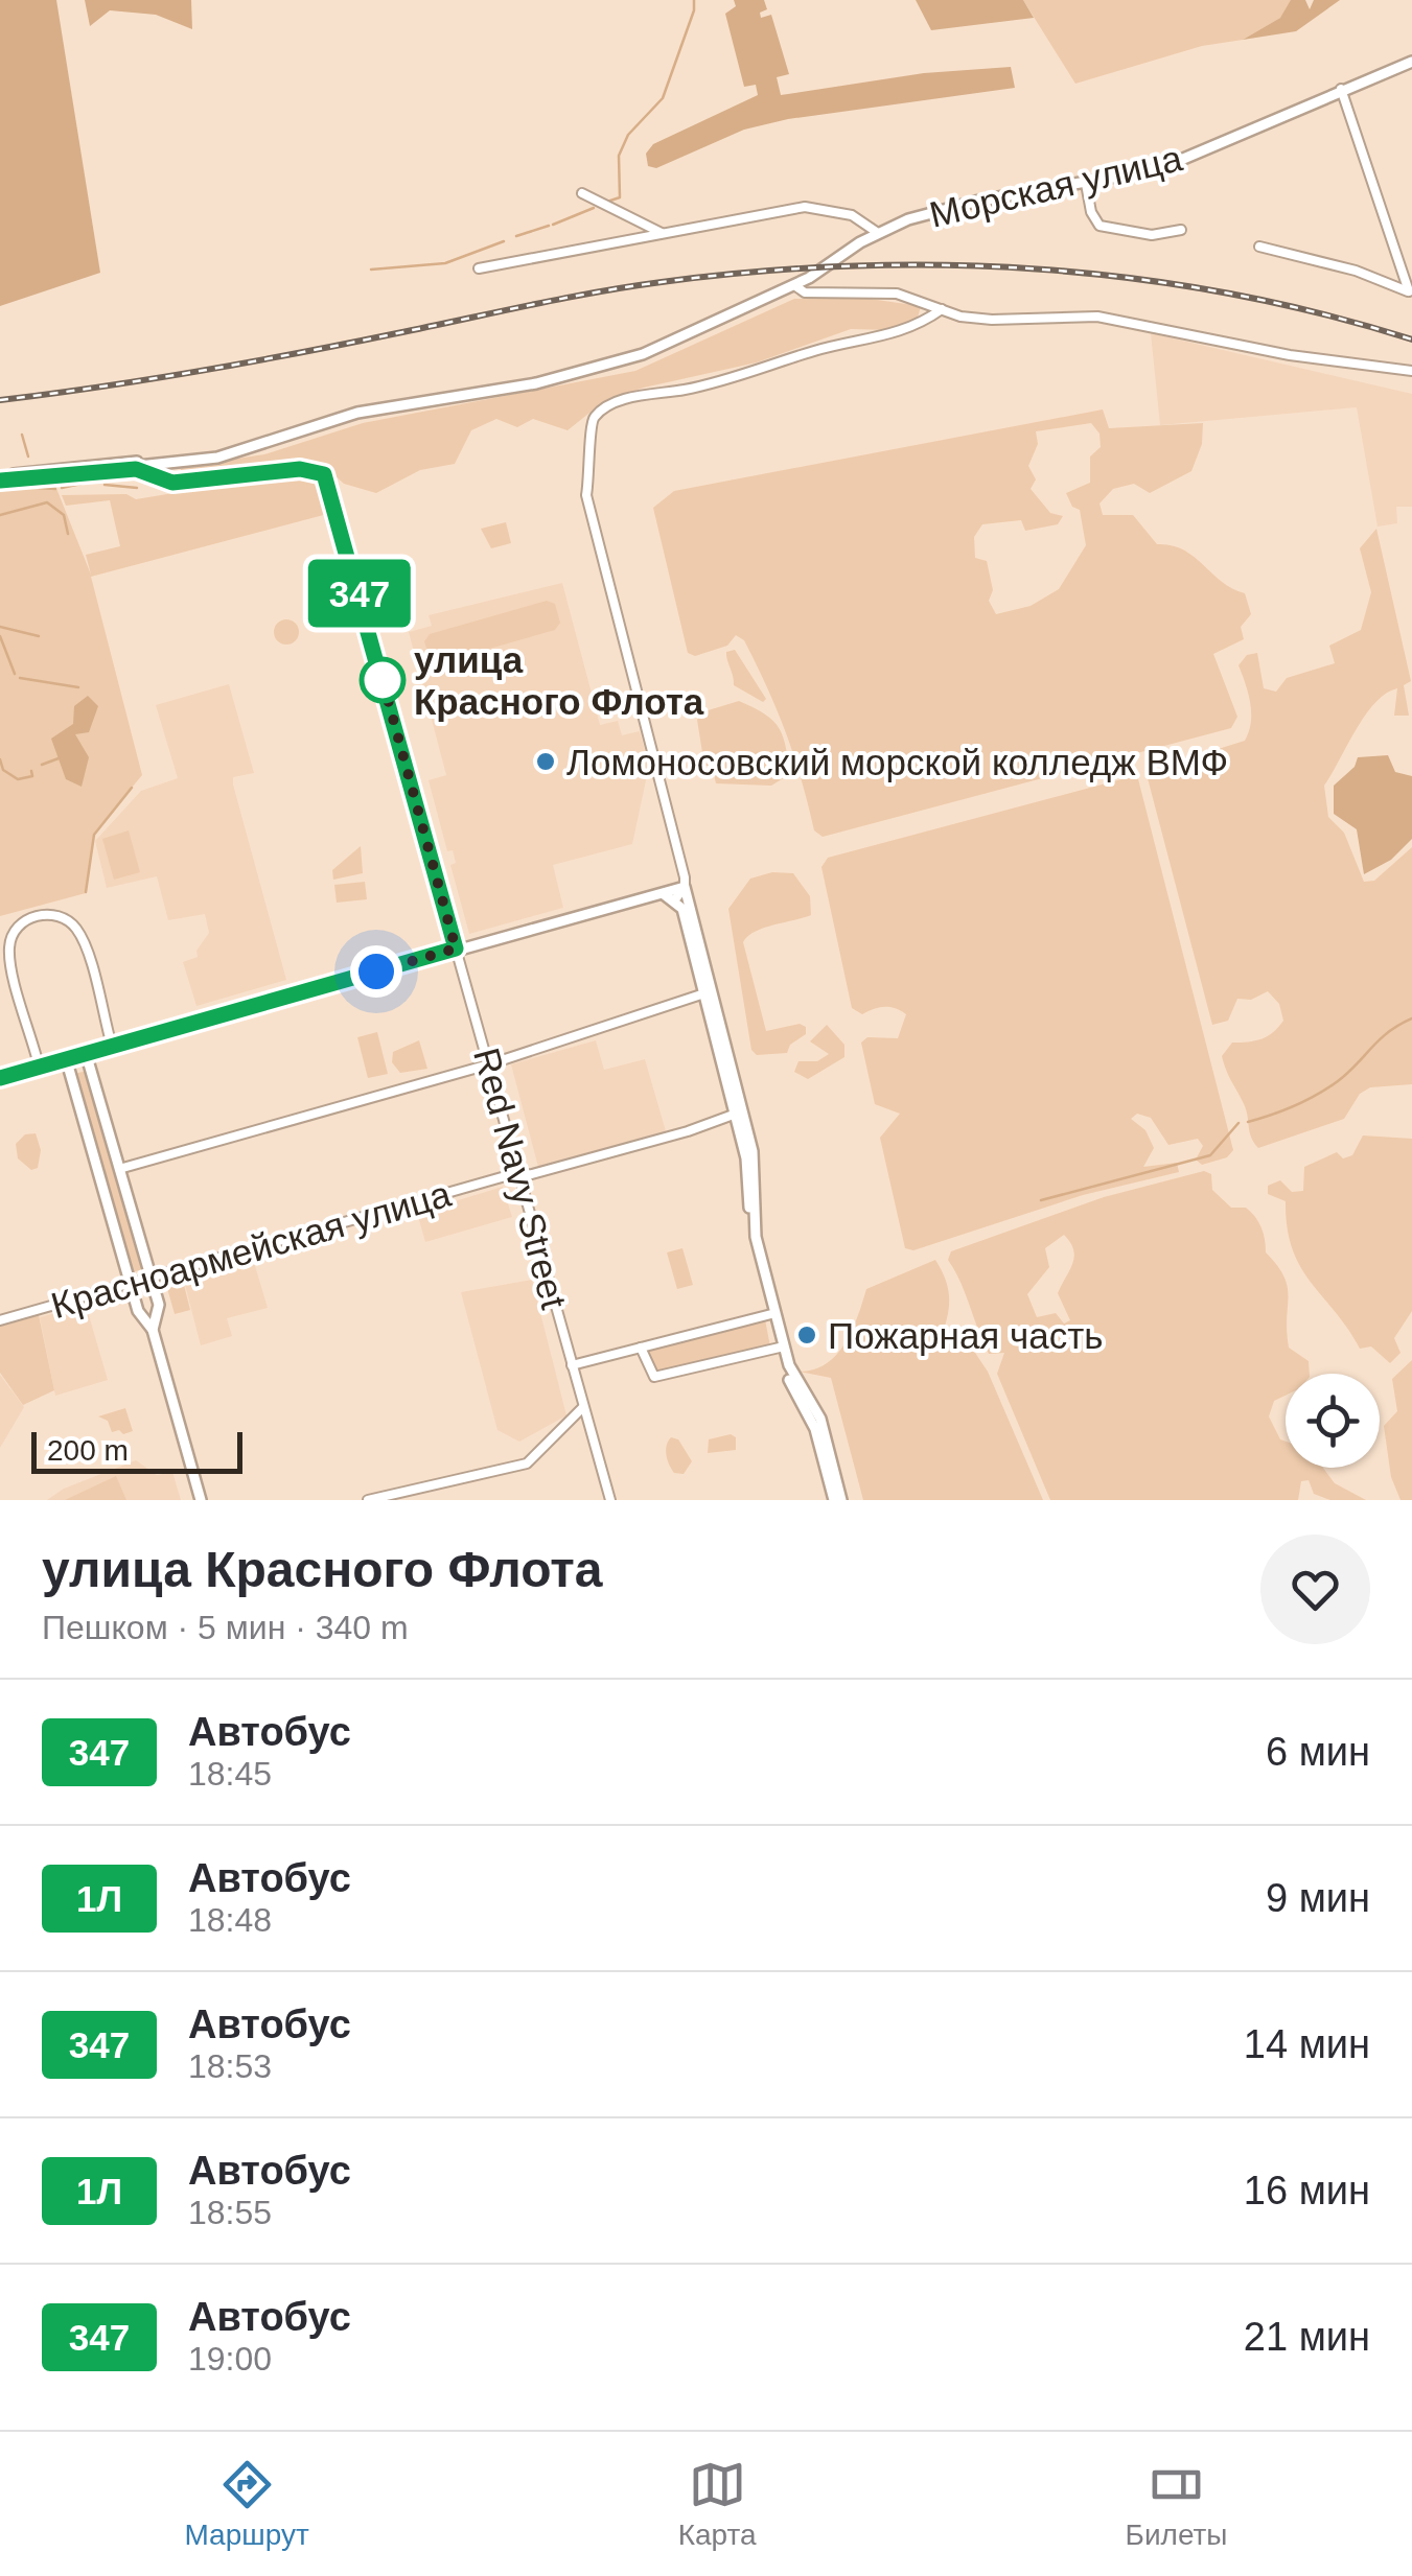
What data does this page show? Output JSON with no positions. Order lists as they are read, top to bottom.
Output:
{
  "streets": {
    "main road": ["Морская улица"],
    "street": ["Red Navy Street", "Красноармейская улица"]
  },
  "crossings": [
    ["Red Navy Street", "Красноармейская улица"]
  ],
  "places": ["улица Красного Флота", "Ломоносовский морской колледж ВМФ", "Пожарная часть"],
  "lines": ["bus line 347"],
  "scale_bar": "200 m",
  "page": {
    "on_map": "347",
    "scale": "200 m",
    "heading": ["улица Красного Флота", "Пешком · 5 мин · 340 m"],
    "list": [
      {
        "mark": "347",
        "name": "Автобус",
        "note": "18:45",
        "value": "6 мин"
      },
      {
        "mark": "1Л",
        "name": "Автобус",
        "note": "18:48",
        "value": "9 мин"
      },
      {
        "mark": "347",
        "name": "Автобус",
        "note": "18:53",
        "value": "14 мин"
      },
      {
        "mark": "1Л",
        "name": "Автобус",
        "note": "18:55",
        "value": "16 мин"
      },
      {
        "mark": "347",
        "name": "Автобус",
        "note": "19:00",
        "value": "21 мин"
      }
    ],
    "tabs": ["Маршрут", "Карта", "Билеты"]
  }
}
